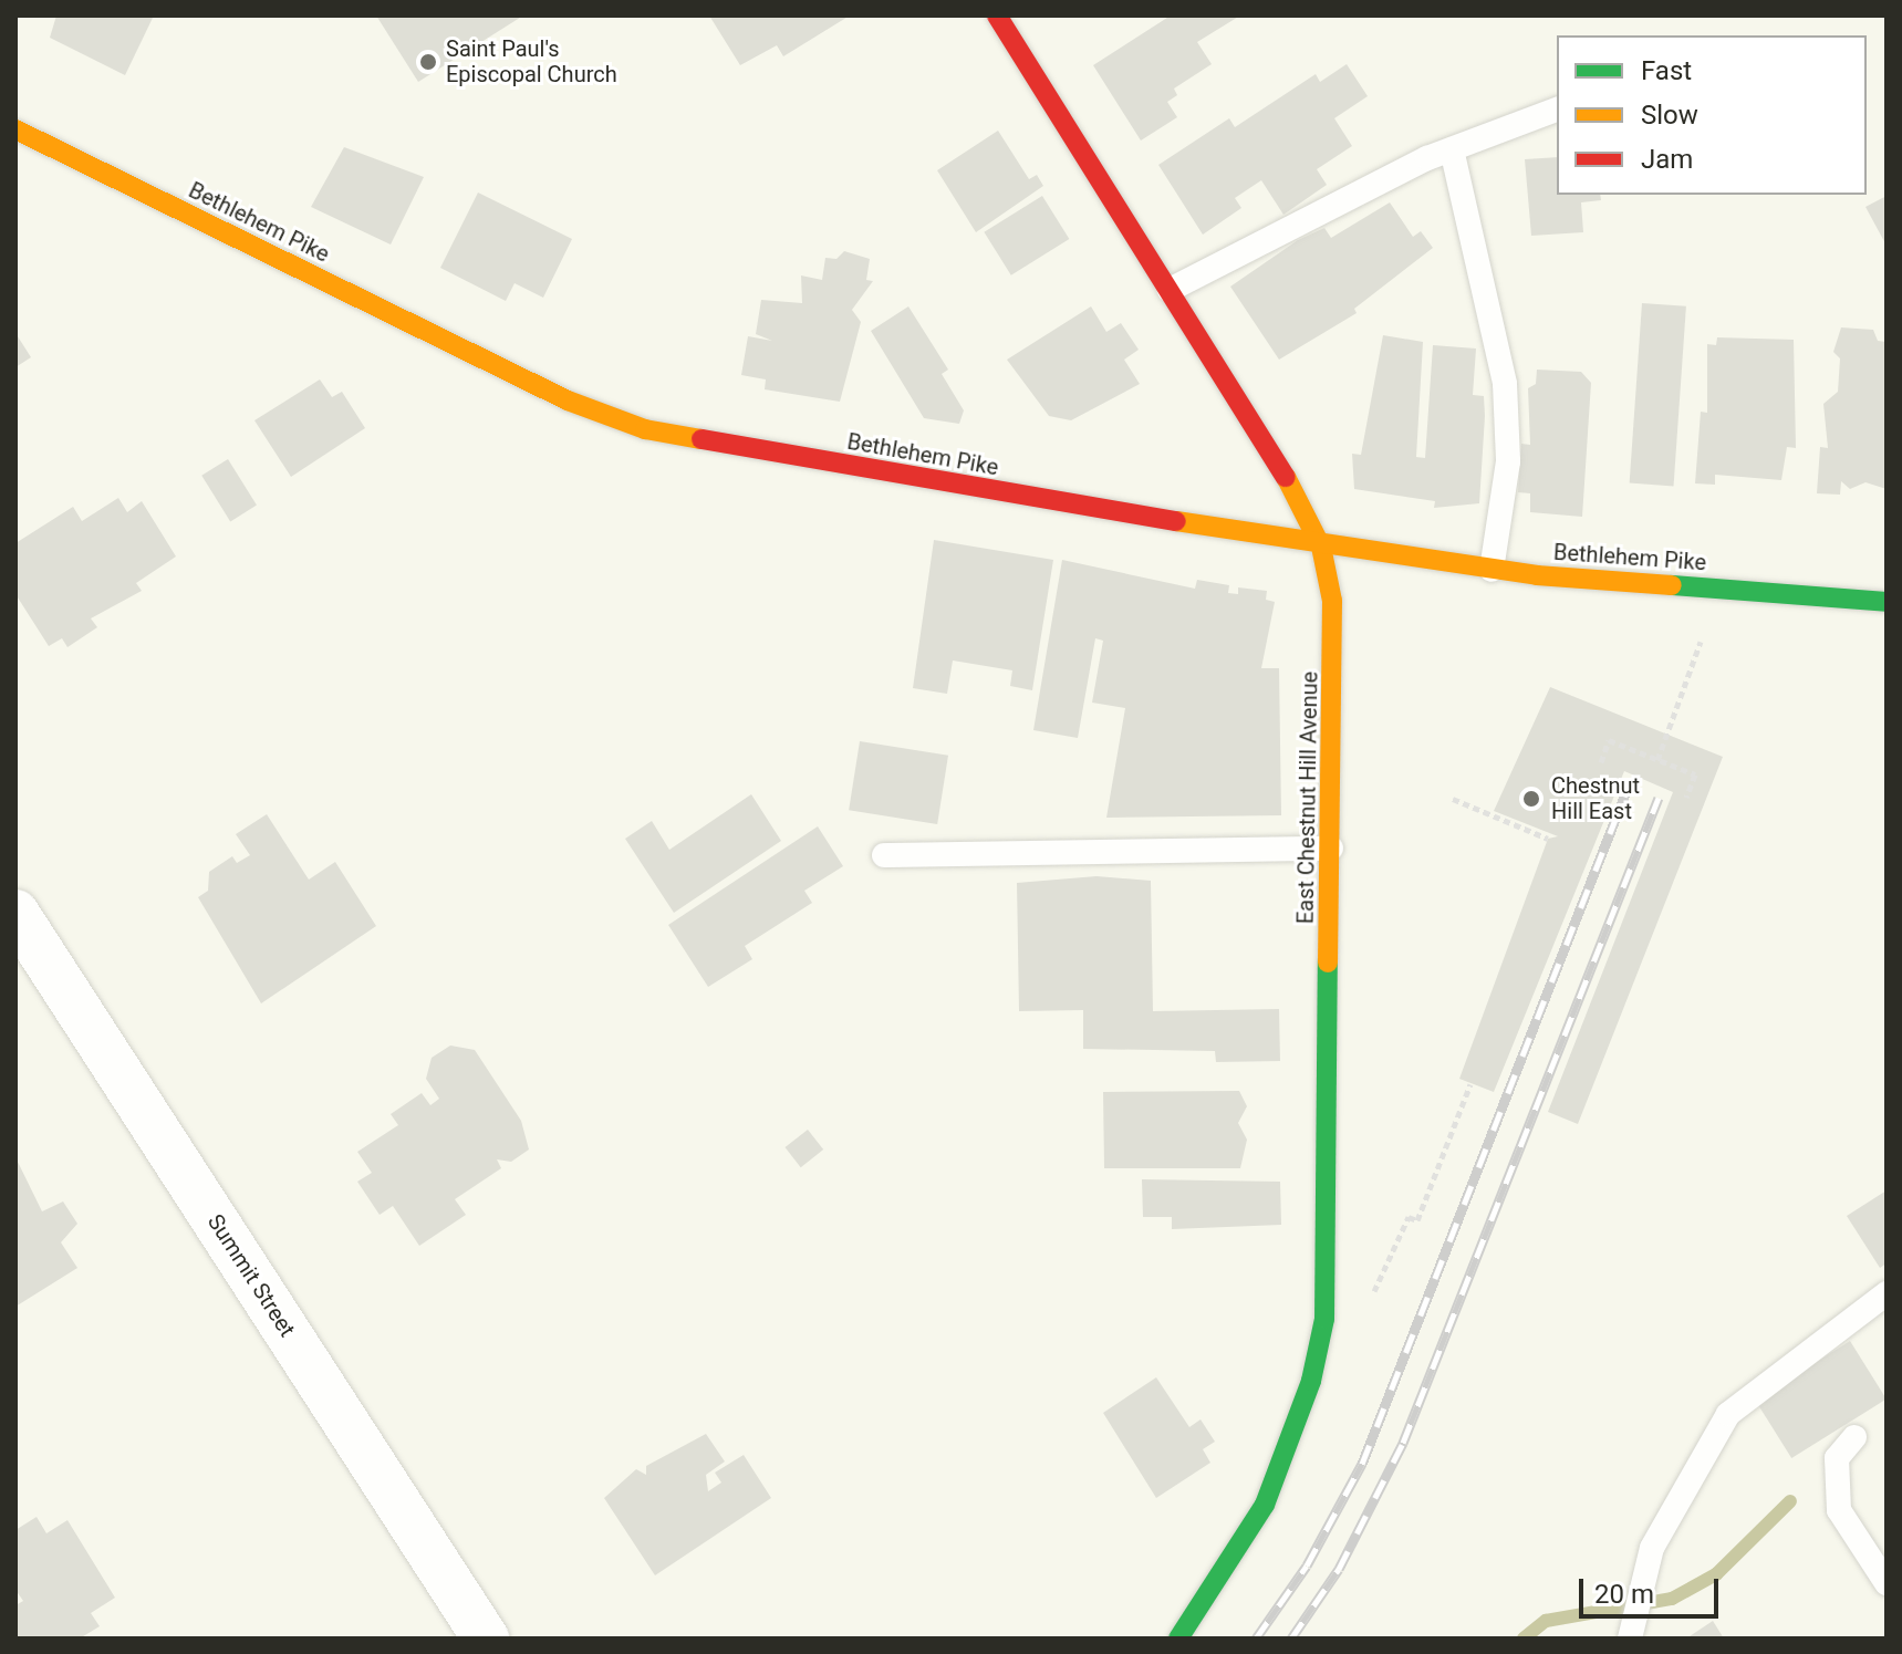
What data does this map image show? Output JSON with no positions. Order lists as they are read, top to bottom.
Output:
{
  "streets": {
    "main road": ["Bethlehem Pike", "East Chestnut Hill Avenue"],
    "street": ["Summit Street"]
  },
  "crossings": [
    ["Bethlehem Pike", "East Chestnut Hill Avenue"]
  ],
  "places": ["Saint Paul's Episcopal Church", "Chestnut Hill East"],
  "legend": ["Fast", "Slow", "Jam"],
  "scale_bar": "20 m"
}
